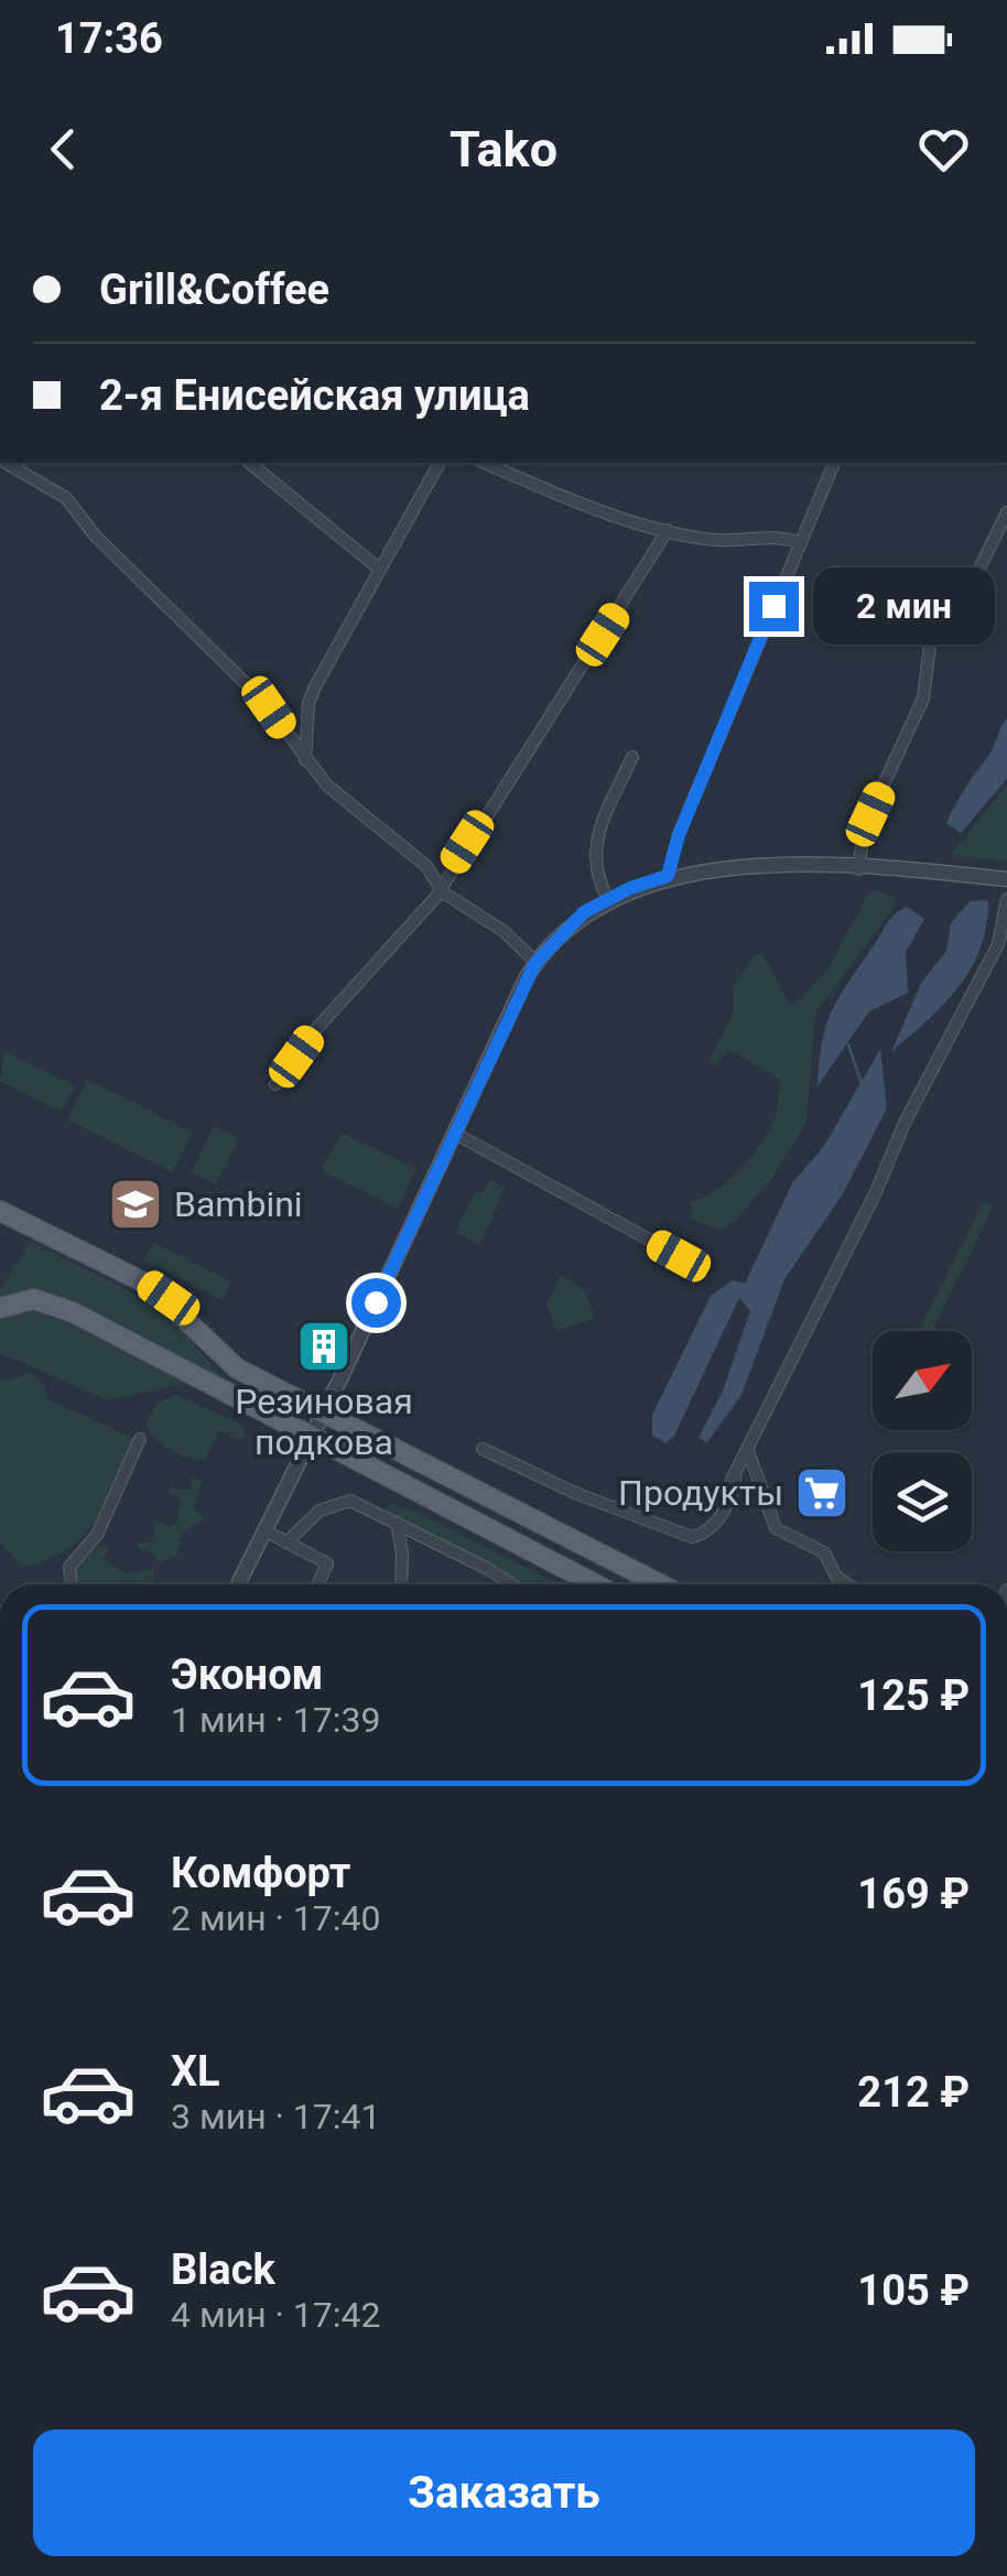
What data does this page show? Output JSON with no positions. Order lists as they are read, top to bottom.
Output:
{
  "places": {
    "school or university": ["Bambini"],
    "building": ["Резиновая подкова"],
    "supermarket": ["Продукты"]
  },
  "north": "top right",
  "page": {
    "status": "17:36",
    "header": "Tako",
    "banner": ["Grill&Coffee", "2-я Енисейская улица"],
    "bubble": "2 мин",
    "list": [
      {
        "name": "Эконом",
        "note": "1 мин · 17:39",
        "value": "125 ₽"
      },
      {
        "name": "Комфорт",
        "note": "2 мин · 17:40",
        "value": "169 ₽"
      },
      {
        "name": "XL",
        "note": "3 мин · 17:41",
        "value": "212 ₽"
      },
      {
        "name": "Black",
        "note": "4 мин · 17:42",
        "value": "105 ₽"
      }
    ],
    "buttons": "Заказать"
  }
}
